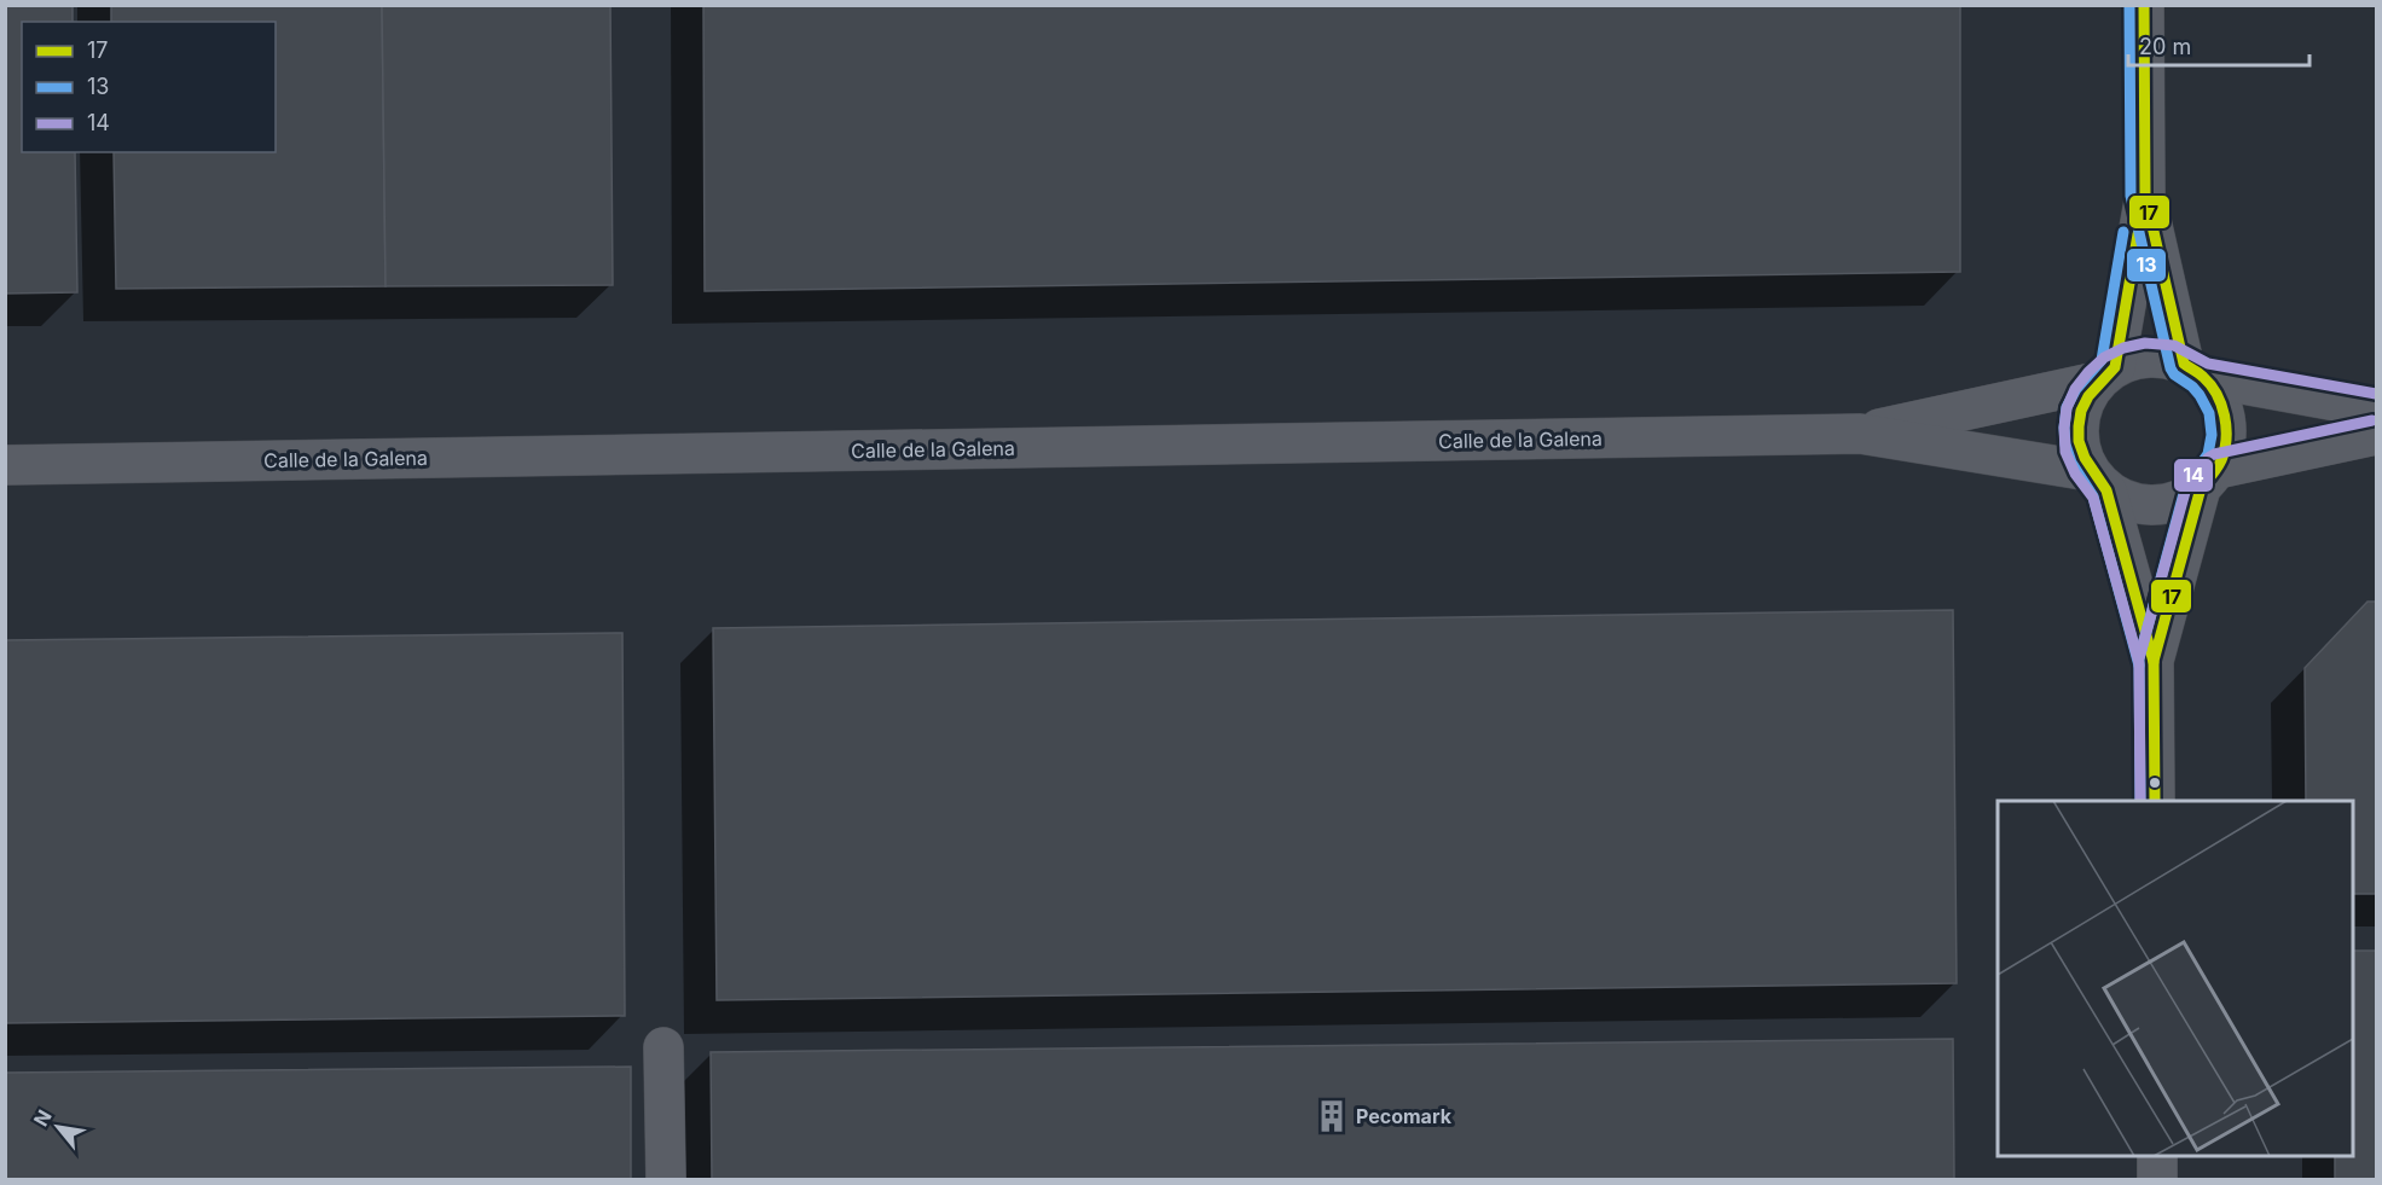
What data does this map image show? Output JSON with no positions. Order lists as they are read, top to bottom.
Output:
{
  "streets": {
    "street": ["Calle de la Galena"]
  },
  "places": {
    "building": ["Pecomark"]
  },
  "lines": ["transit line 17", "transit line 13", "transit line 14"],
  "legend": ["17", "13", "14"],
  "scale_bar": "20 m",
  "north": "top left"
}
